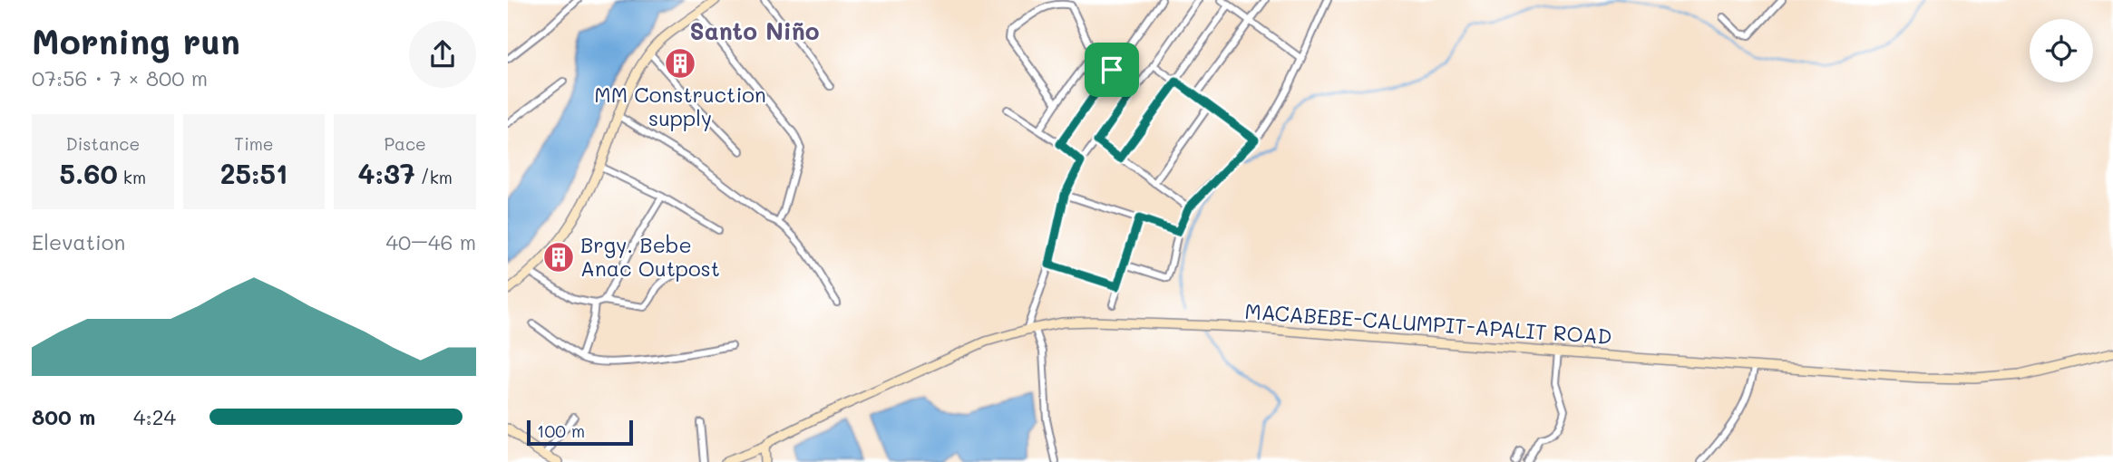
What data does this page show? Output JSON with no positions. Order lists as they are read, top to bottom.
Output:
{
  "streets": {
    "main road": ["MACABEBE-CALUMPIT-APALIT ROAD"]
  },
  "districts": ["Santo Niño"],
  "places": {
    "building": ["MM Construction supply", "Brgy. Bebe Anac Outpost"]
  },
  "scale_bar": "100 m",
  "page": {
    "heading": ["Morning run", "07:56 · 7 × 800 m"],
    "stats": [
      ["Distance", "5.60 km"],
      ["Time", "25:51"],
      ["Pace", "4:37 /km"]
    ],
    "chart": ["Elevation", "40–46 m"],
    "list": [
      {
        "name": "800 m",
        "note": "4:24"
      }
    ],
    "scale": "100 m"
  }
}
